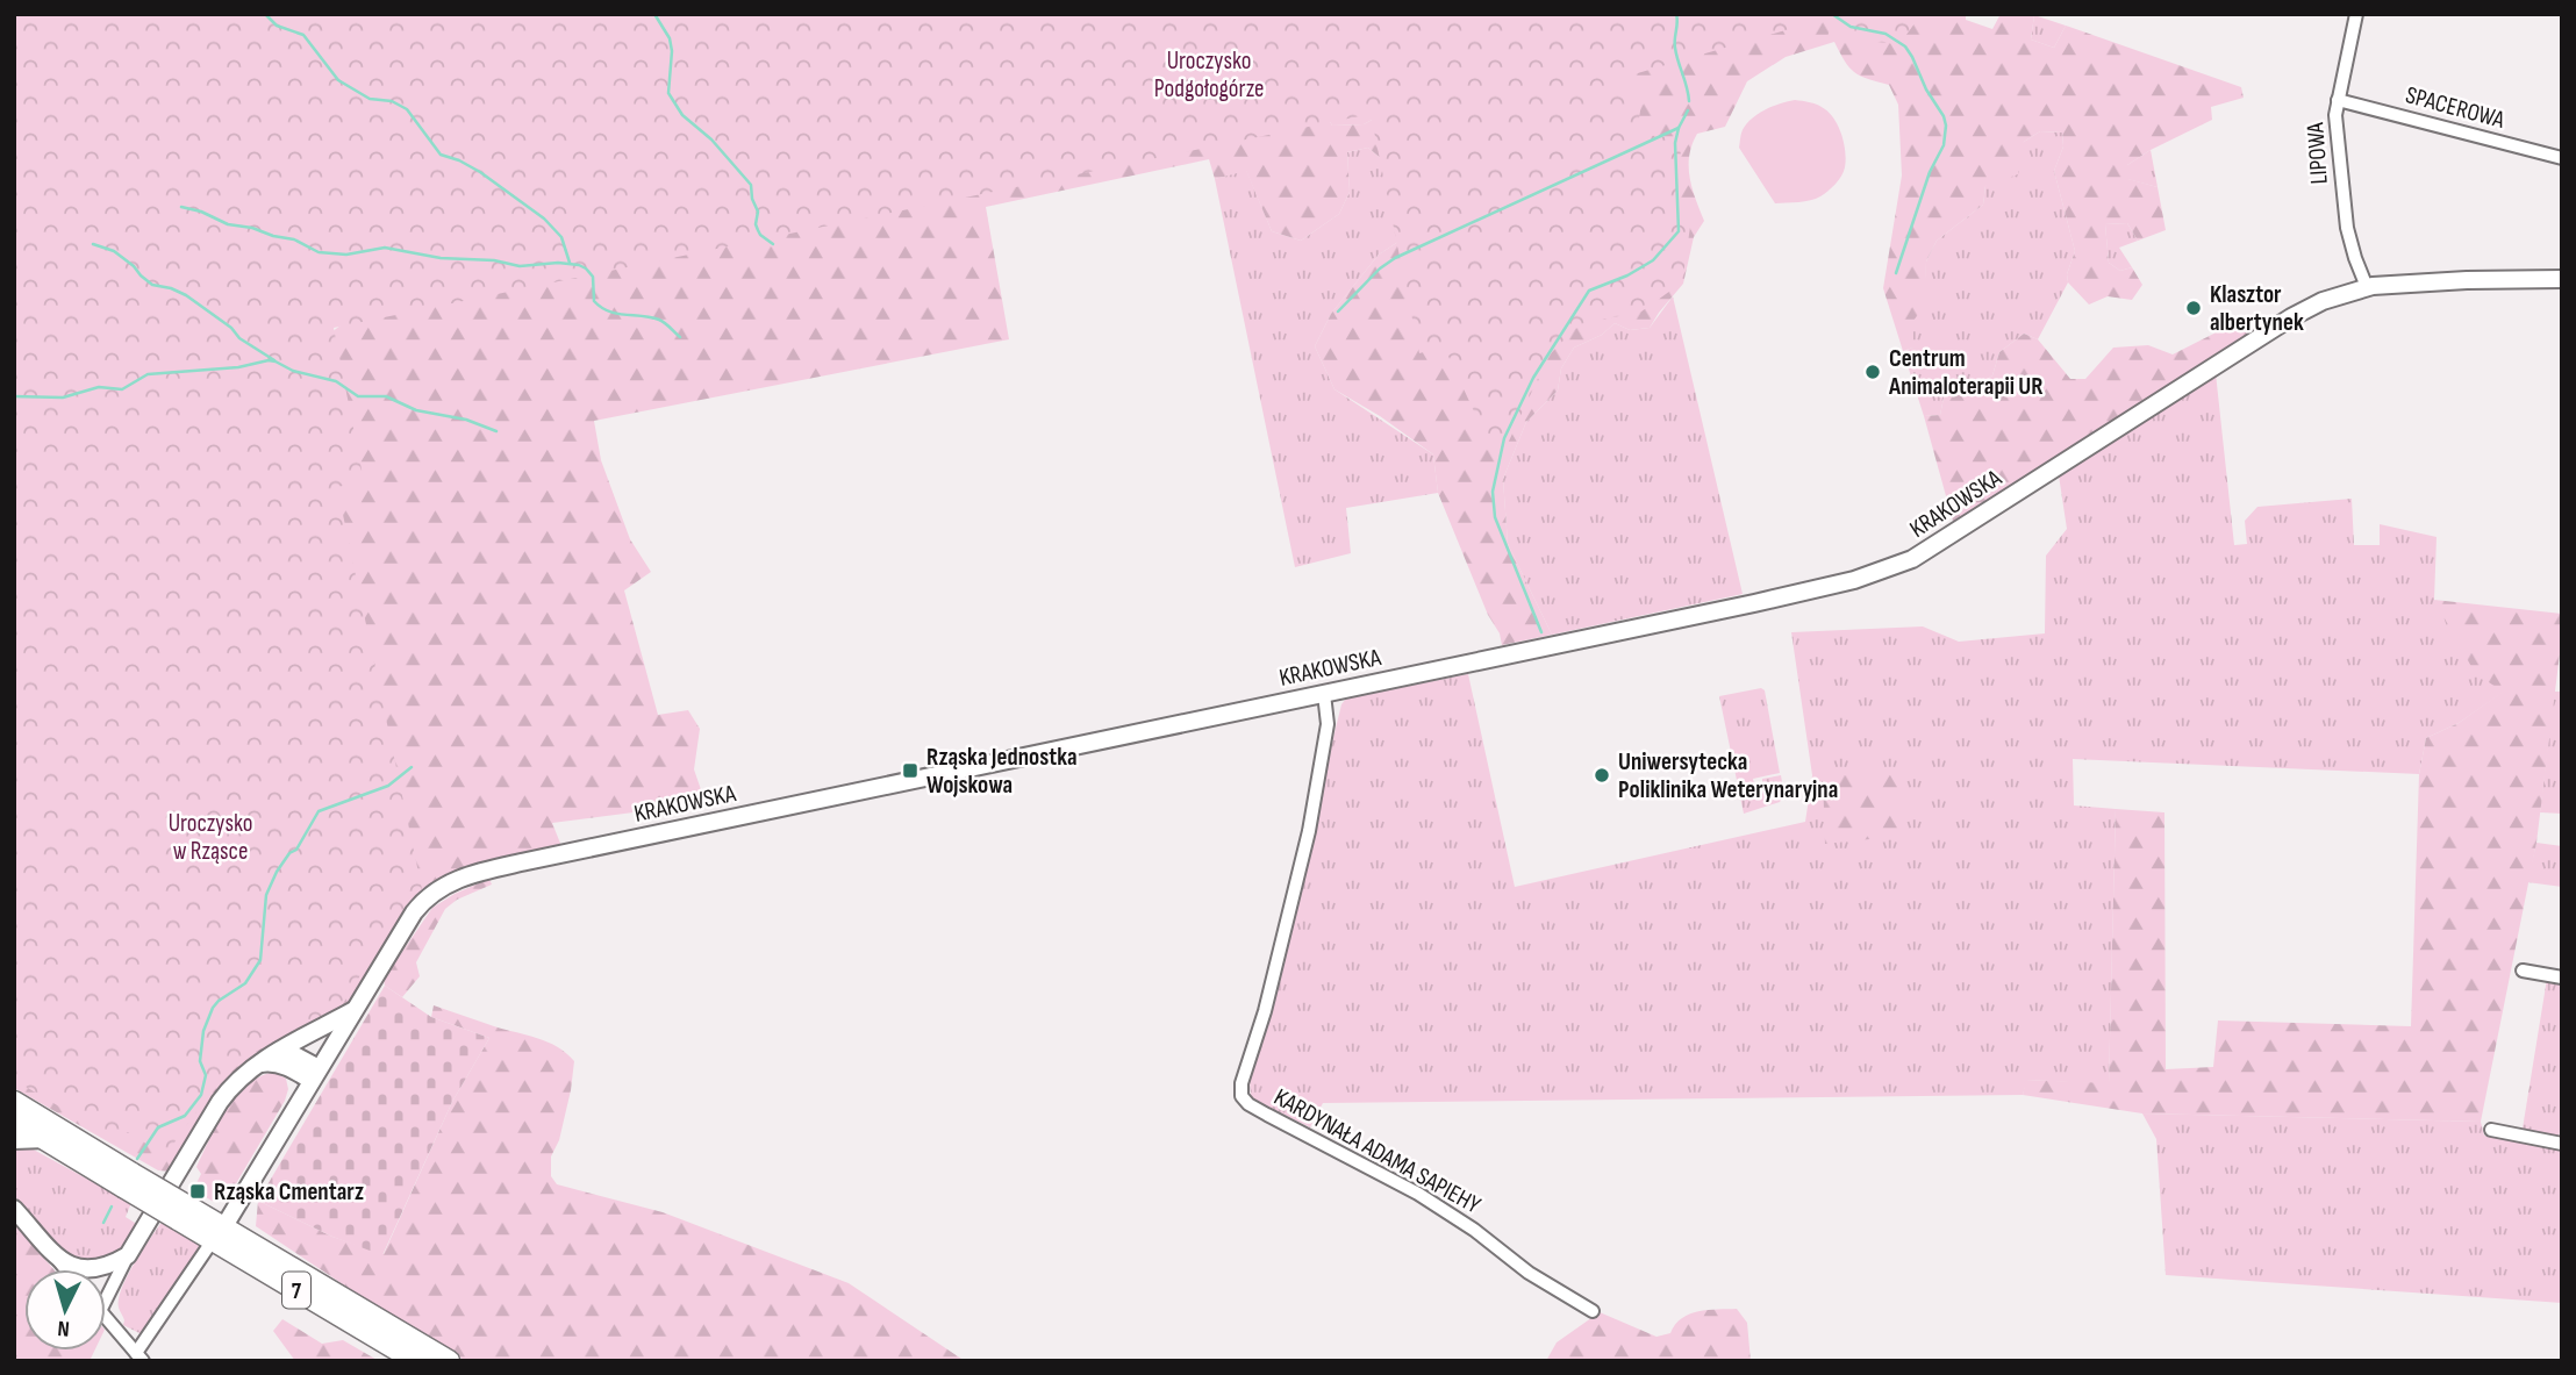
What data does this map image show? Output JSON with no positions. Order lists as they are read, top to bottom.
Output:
{
  "streets": {
    "main road": ["7"],
    "street": [
      "SPACEROWA",
      "LIPOWA",
      "KRAKOWSKA",
      "KARDYNAŁA ADAMA SAPIEHY"
    ]
  },
  "crossings": [
    ["SPACEROWA", "LIPOWA"],
    ["LIPOWA", "KRAKOWSKA"],
    ["KRAKOWSKA", "KARDYNAŁA ADAMA SAPIEHY"],
    ["KRAKOWSKA", "7"]
  ],
  "parks": ["Uroczysko Podgołogórze", "Uroczysko w Rząsce"],
  "places": {
    "other": ["Klasztor albertynek", "Centrum Animaloterapii UR", "Uniwersytecka Poliklinika Weterynaryjna"],
    "transit": ["Rząska Jednostka Wojskowa", "Rząska Cmentarz"]
  },
  "north": "bottom"
}
